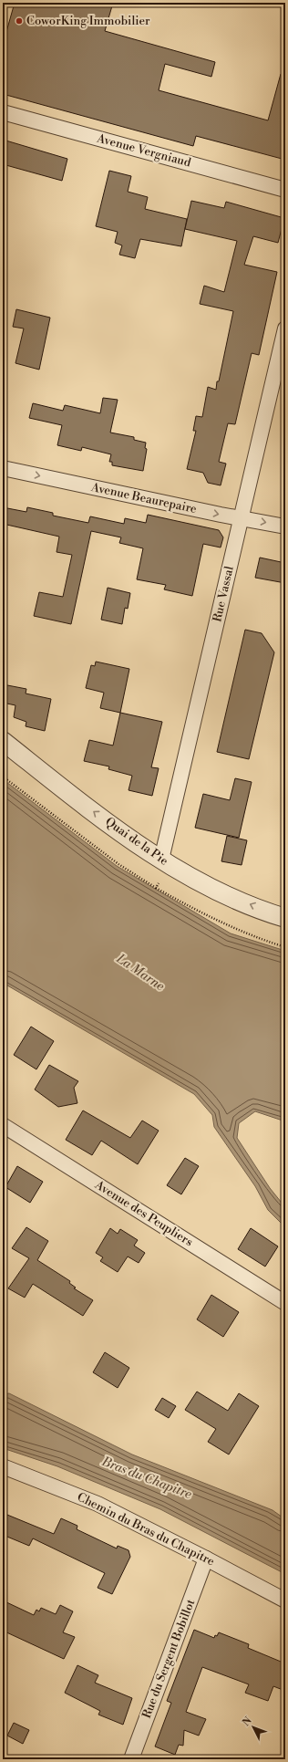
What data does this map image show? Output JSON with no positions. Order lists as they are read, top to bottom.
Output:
{
  "streets": {
    "street": [
      "Avenue Vergniaud",
      "Avenue Beaurepaire",
      "Rue Vassal",
      "Quai de la Pie",
      "Avenue des Peupliers",
      "Chemin du Bras du Chapitre",
      "Rue du Sergent Bobillot"
    ]
  },
  "crossings": [
    ["Avenue Beaurepaire", "Rue Vassal"],
    ["Rue Vassal", "Quai de la Pie"],
    ["Chemin du Bras du Chapitre", "Rue du Sergent Bobillot"]
  ],
  "one_way": ["Avenue Beaurepaire", "Quai de la Pie"],
  "water": ["La Marne", "Bras du Chapitre"],
  "places": ["CoworKing Immobilier"],
  "north": "top left"
}
